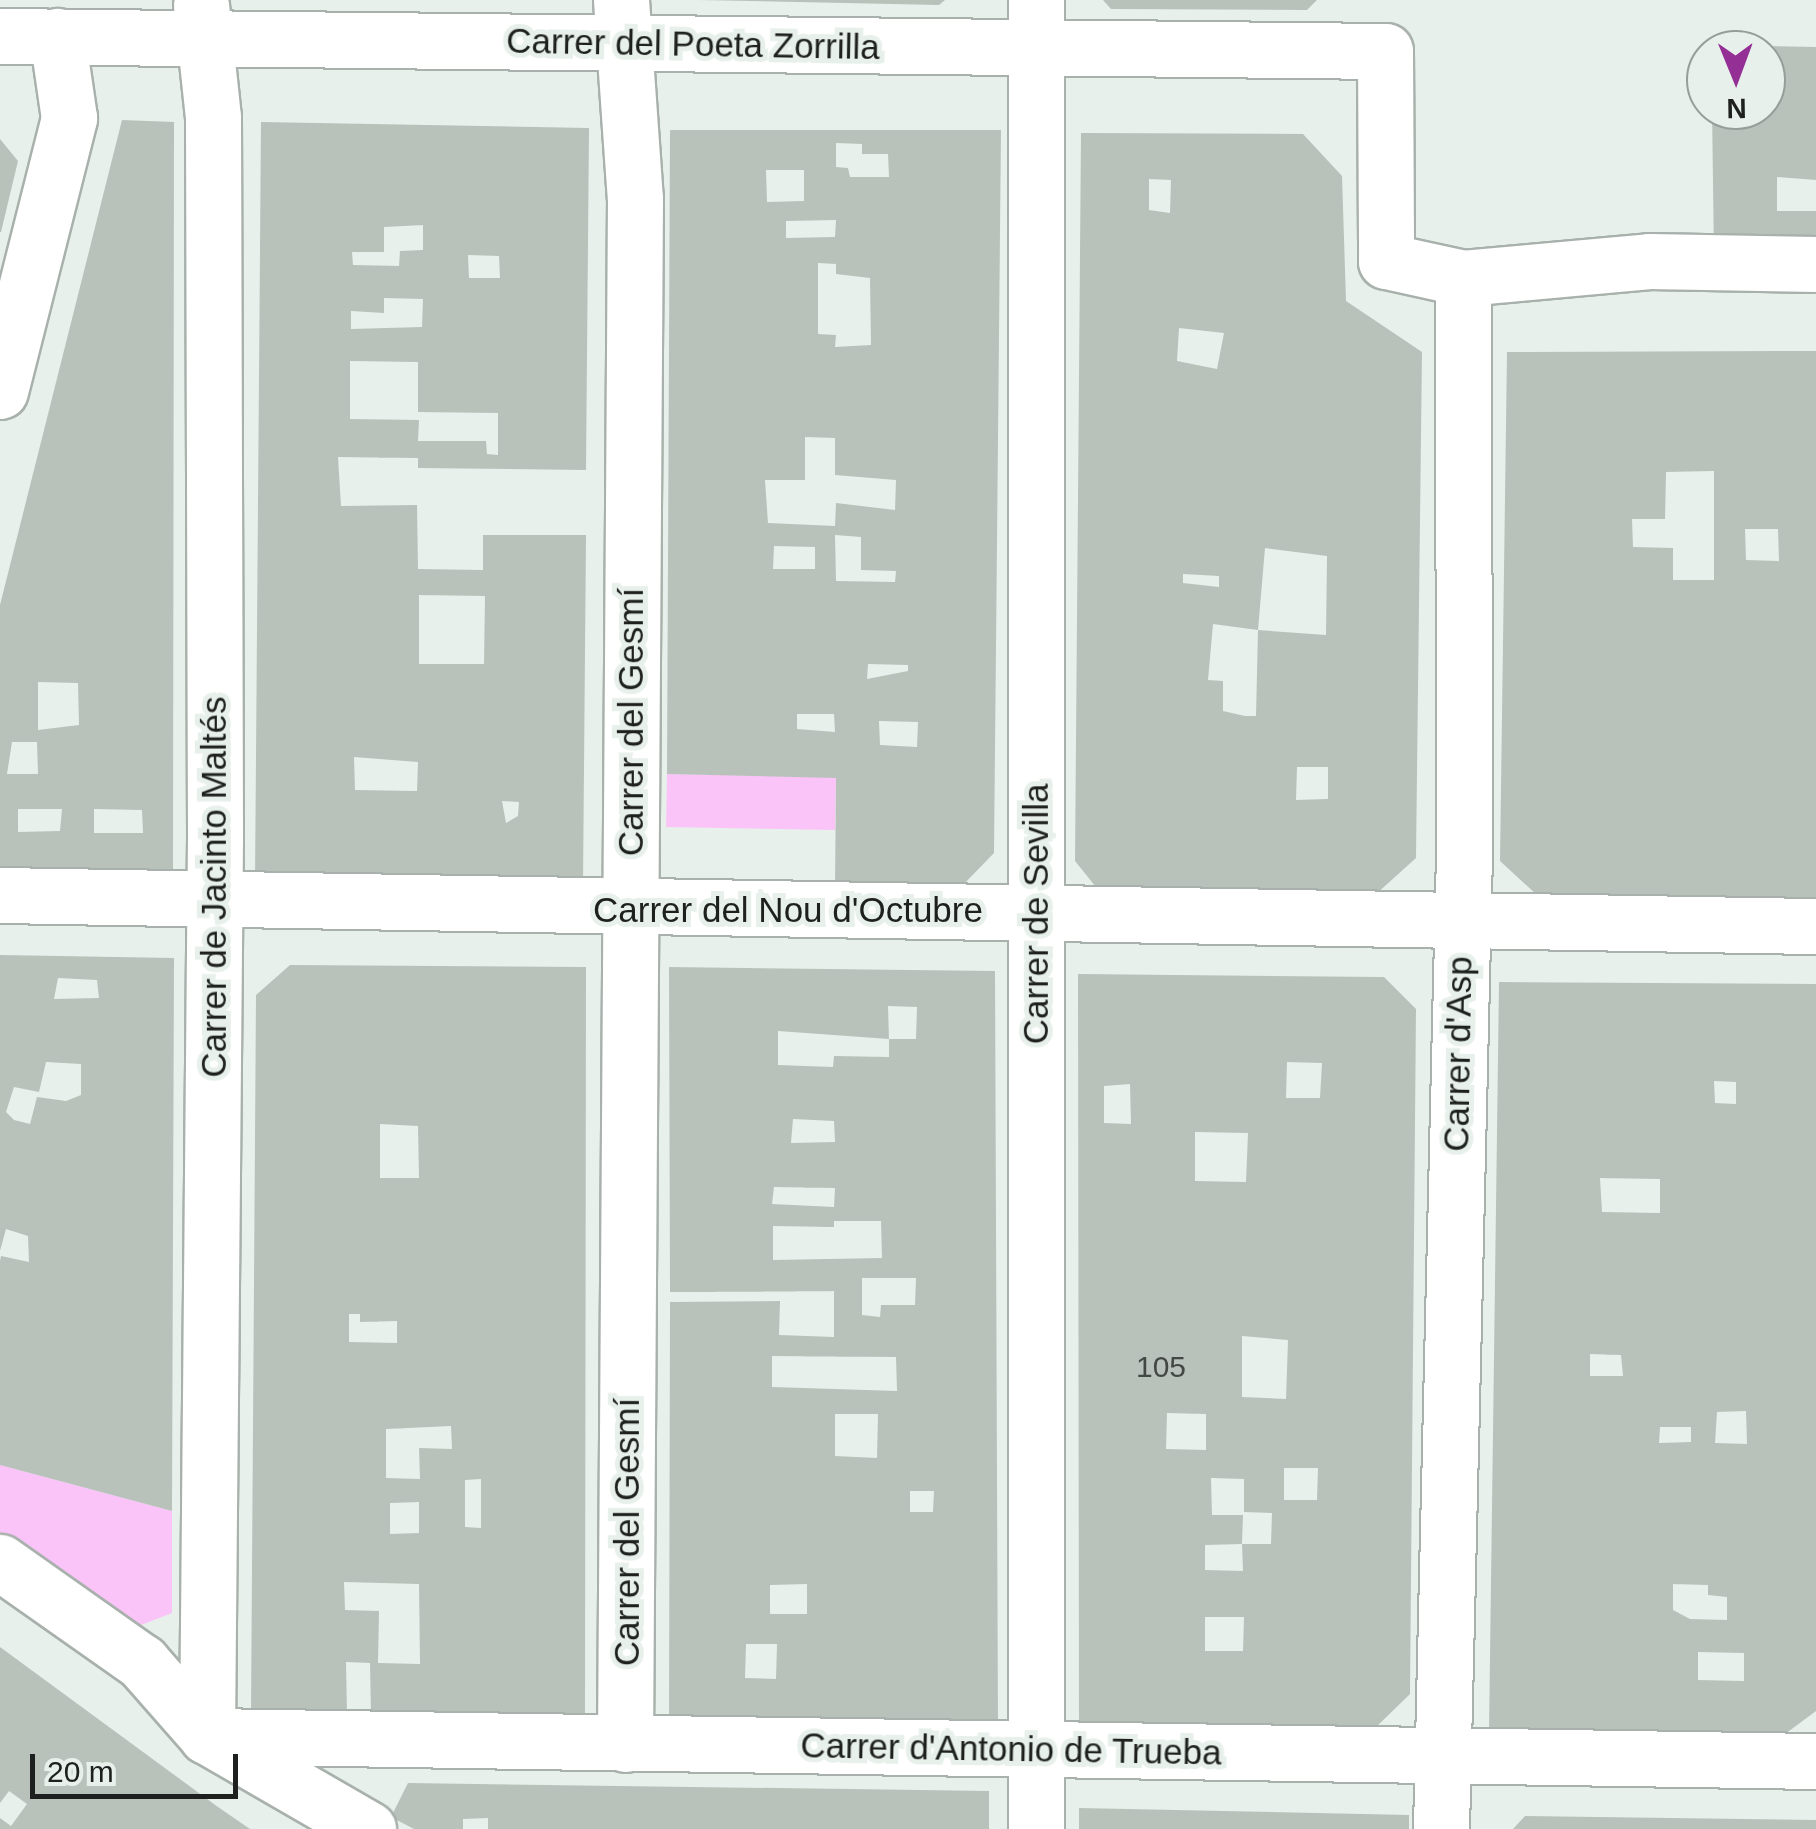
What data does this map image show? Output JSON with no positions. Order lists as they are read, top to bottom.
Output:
{
  "streets": {
    "street": [
      "Carrer del Poeta Zorrilla",
      "Carrer del Gesmí",
      "Carrer de Jacinto Maltés",
      "Carrer del Nou d'Octubre",
      "Carrer de Sevilla",
      "Carrer d'Asp",
      "Carrer d'Antonio de Trueba"
    ]
  },
  "crossings": [
    ["Carrer del Poeta Zorrilla", "Carrer del Gesmí"],
    ["Carrer del Poeta Zorrilla", "Carrer de Jacinto Maltés"],
    ["Carrer del Poeta Zorrilla", "Carrer de Sevilla"],
    ["Carrer del Poeta Zorrilla", "Carrer d'Asp"],
    ["Carrer del Gesmí", "Carrer del Nou d'Octubre"],
    ["Carrer del Gesmí", "Carrer d'Antonio de Trueba"],
    ["Carrer de Jacinto Maltés", "Carrer del Nou d'Octubre"],
    ["Carrer de Jacinto Maltés", "Carrer d'Antonio de Trueba"],
    ["Carrer del Nou d'Octubre", "Carrer de Sevilla"],
    ["Carrer del Nou d'Octubre", "Carrer d'Asp"],
    ["Carrer de Sevilla", "Carrer d'Antonio de Trueba"],
    ["Carrer d'Asp", "Carrer d'Antonio de Trueba"]
  ],
  "house_numbers": ["105"],
  "scale_bar": "20 m",
  "north": "bottom"
}
